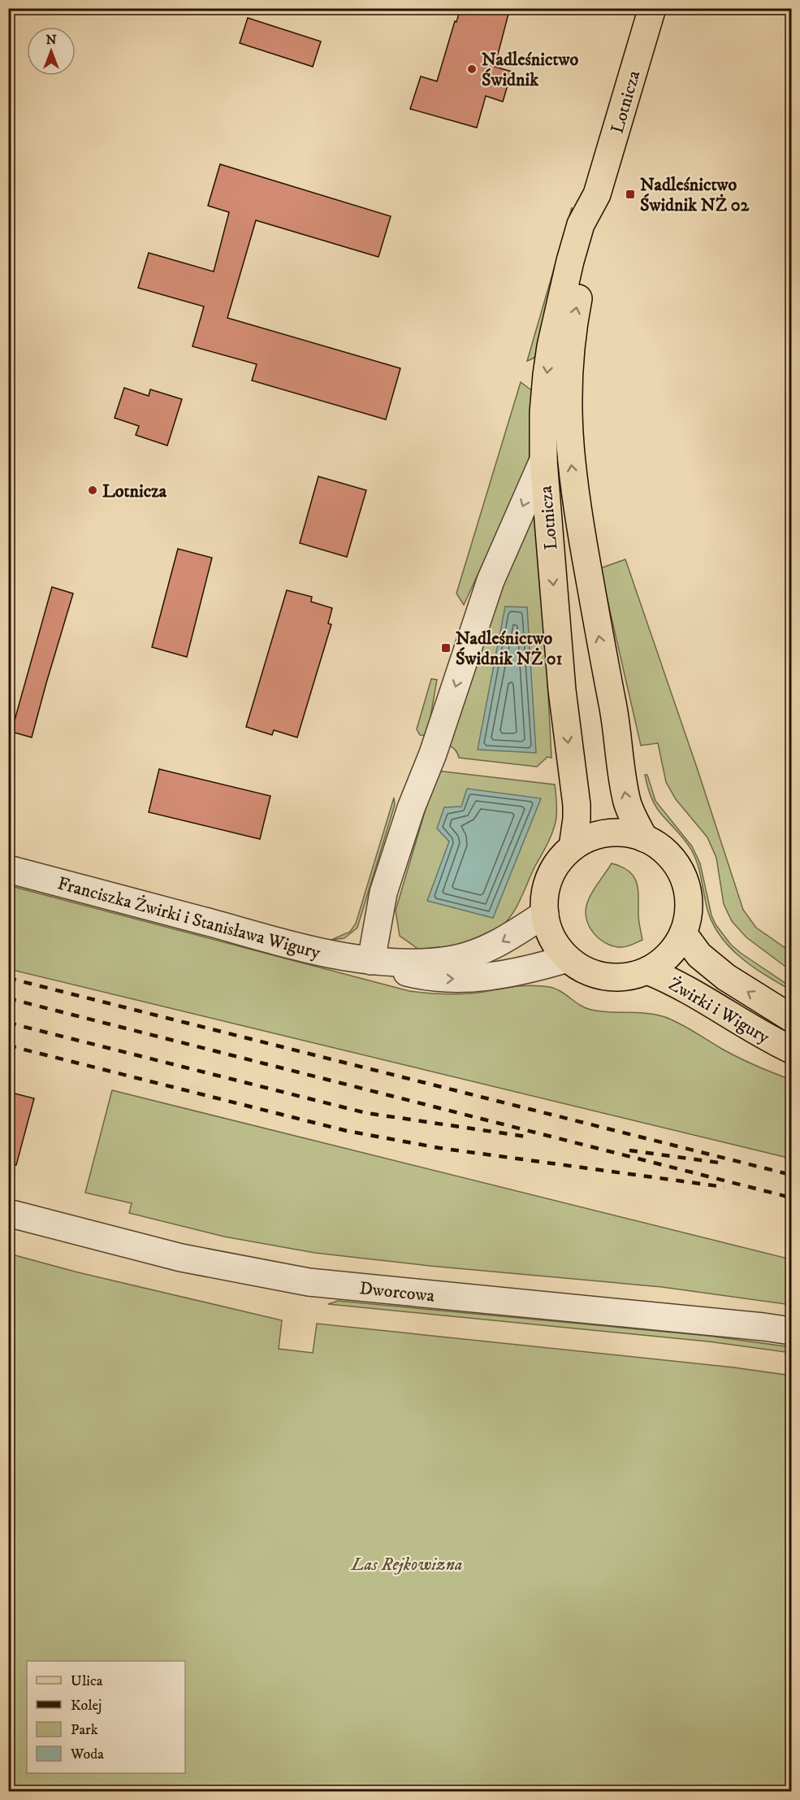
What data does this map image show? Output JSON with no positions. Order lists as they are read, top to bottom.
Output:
{
  "streets": {
    "main road": ["Lotnicza", "Żwirki i Wigury"],
    "street": ["Franciszka Żwirki i Stanisława Wigury", "Dworcowa"]
  },
  "crossings": [
    ["Lotnicza", "Żwirki i Wigury"]
  ],
  "parks": ["Las Rejkowizna"],
  "places": {
    "other": ["Nadleśnictwo Świdnik", "Lotnicza"],
    "transit": ["Nadleśnictwo Świdnik NŻ 02", "Nadleśnictwo Świdnik NŻ 01"]
  },
  "legend": [
    "Ulica",
    "Kolej",
    "Park",
    "Woda"
  ],
  "north": "top"
}
